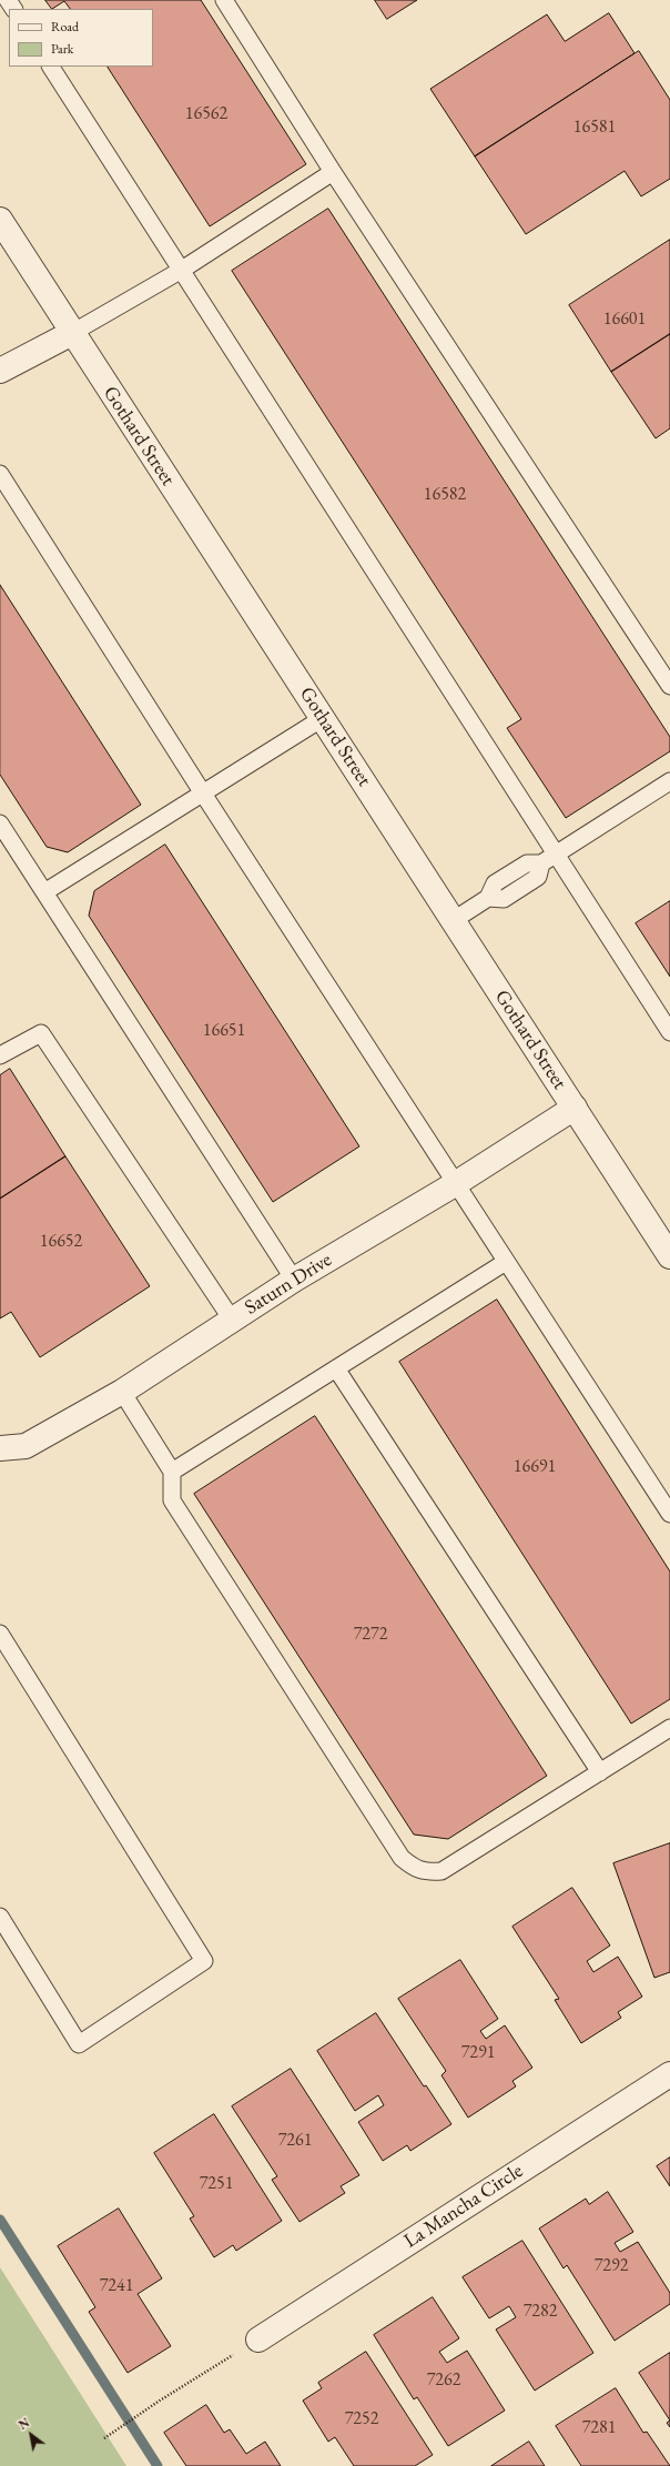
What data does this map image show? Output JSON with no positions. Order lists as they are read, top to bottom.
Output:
{
  "streets": {
    "street": ["Gothard Street", "Saturn Drive", "La Mancha Circle"]
  },
  "crossings": [
    ["Gothard Street", "Saturn Drive"]
  ],
  "house_numbers": [
    "16562",
    "16581",
    "16601",
    "16582",
    "16651",
    "16652",
    "16691",
    "7272",
    "7291",
    "7261",
    "7251",
    "7292",
    "7241",
    "7282",
    "7262",
    "7252",
    "7281"
  ],
  "legend": ["Road", "Park"],
  "north": "top left"
}
